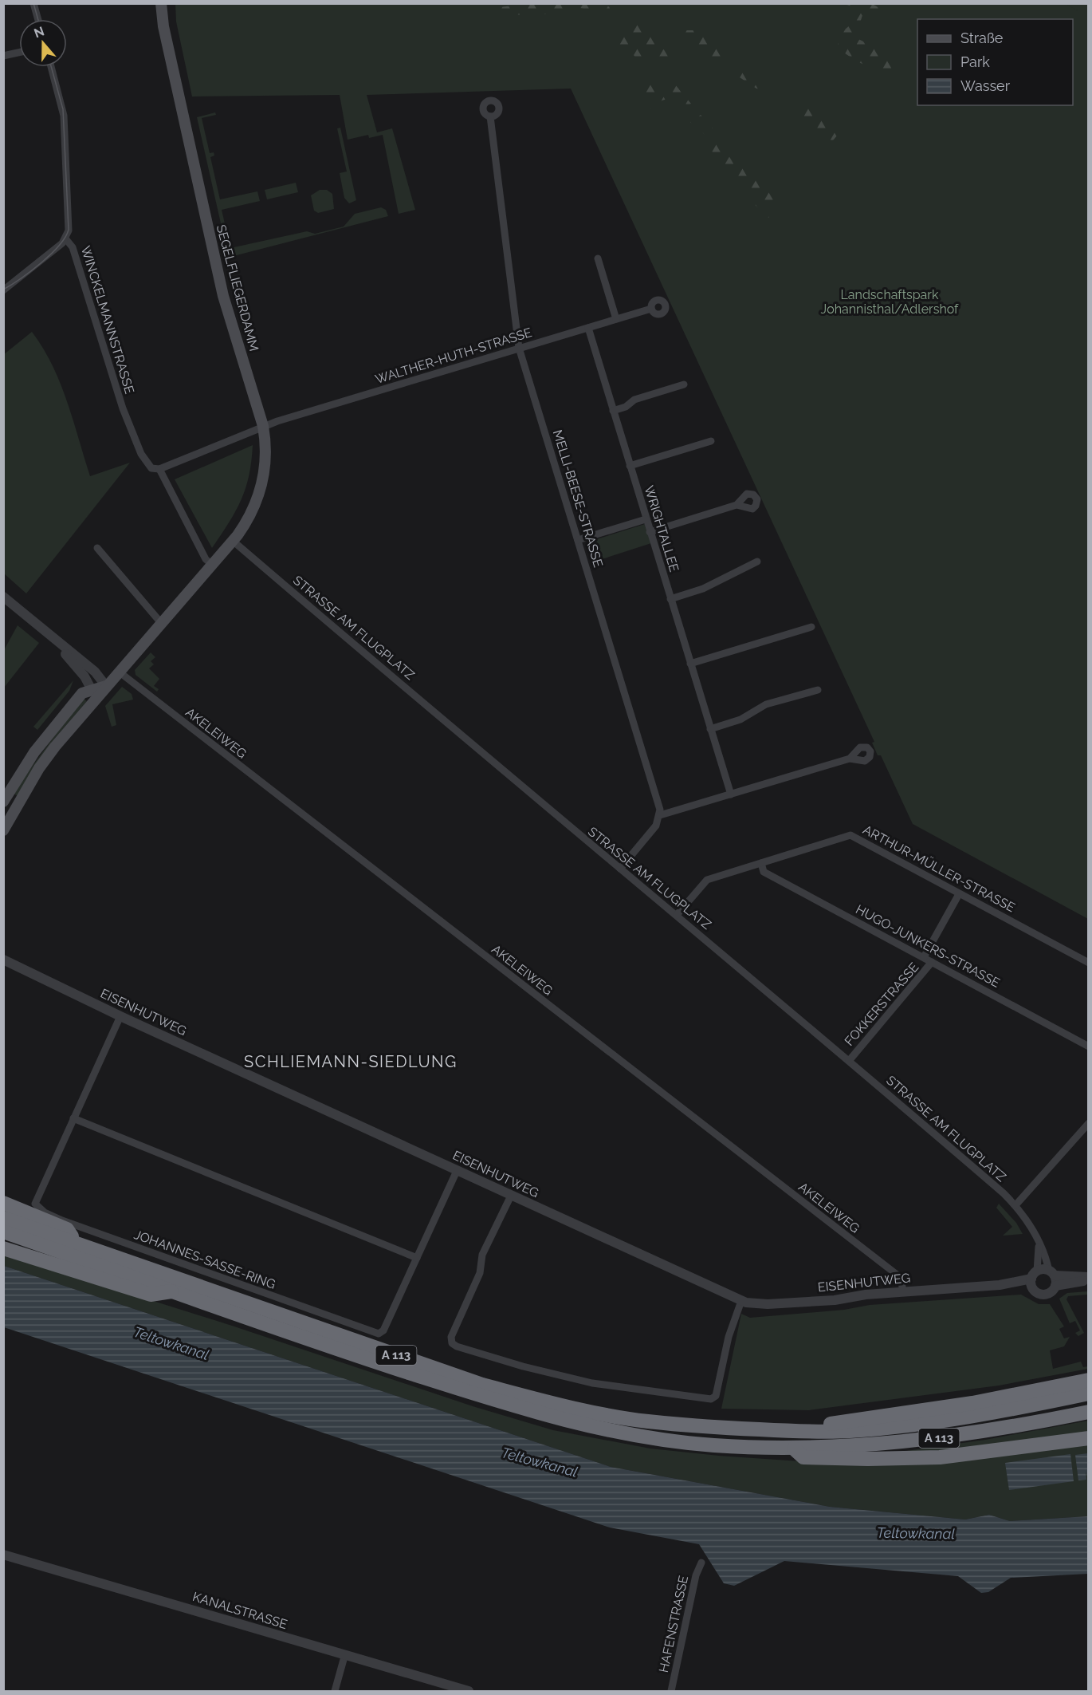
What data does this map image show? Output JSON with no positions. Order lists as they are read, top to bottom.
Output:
{
  "streets": {
    "highway": ["A 113"],
    "main road": ["SEGELFLIEGERDAMM"],
    "street": [
      "WINCKELMANNSTRASSE",
      "WALTHER-HUTH-STRASSE",
      "MELLI-BEESE-STRASSE",
      "WRIGHTALLEE",
      "STRASSE AM FLUGPLATZ",
      "AKELEIWEG",
      "ARTHUR-MÜLLER-STRASSE",
      "HUGO-JUNKERS-STRASSE",
      "FOKKERSTRASSE",
      "EISENHUTWEG",
      "JOHANNES-SASSE-RING",
      "KANALSTRASSE",
      "HAFENSTRASSE"
    ]
  },
  "crossings": [
    ["SEGELFLIEGERDAMM", "WINCKELMANNSTRASSE"],
    ["SEGELFLIEGERDAMM", "WALTHER-HUTH-STRASSE"],
    ["SEGELFLIEGERDAMM", "STRASSE AM FLUGPLATZ"],
    ["SEGELFLIEGERDAMM", "AKELEIWEG"],
    ["WINCKELMANNSTRASSE", "WALTHER-HUTH-STRASSE"],
    ["WALTHER-HUTH-STRASSE", "MELLI-BEESE-STRASSE"],
    ["WALTHER-HUTH-STRASSE", "WRIGHTALLEE"],
    ["STRASSE AM FLUGPLATZ", "ARTHUR-MÜLLER-STRASSE"],
    ["STRASSE AM FLUGPLATZ", "FOKKERSTRASSE"],
    ["STRASSE AM FLUGPLATZ", "EISENHUTWEG"],
    ["AKELEIWEG", "EISENHUTWEG"],
    ["ARTHUR-MÜLLER-STRASSE", "HUGO-JUNKERS-STRASSE"],
    ["ARTHUR-MÜLLER-STRASSE", "FOKKERSTRASSE"],
    ["HUGO-JUNKERS-STRASSE", "FOKKERSTRASSE"],
    ["EISENHUTWEG", "JOHANNES-SASSE-RING"]
  ],
  "districts": ["SCHLIEMANN-SIEDLUNG"],
  "water": ["Teltowkanal"],
  "parks": ["Landschaftspark Johannisthal/Adlershof"],
  "legend": ["Straße", "Park", "Wasser"],
  "north": "top"
}
